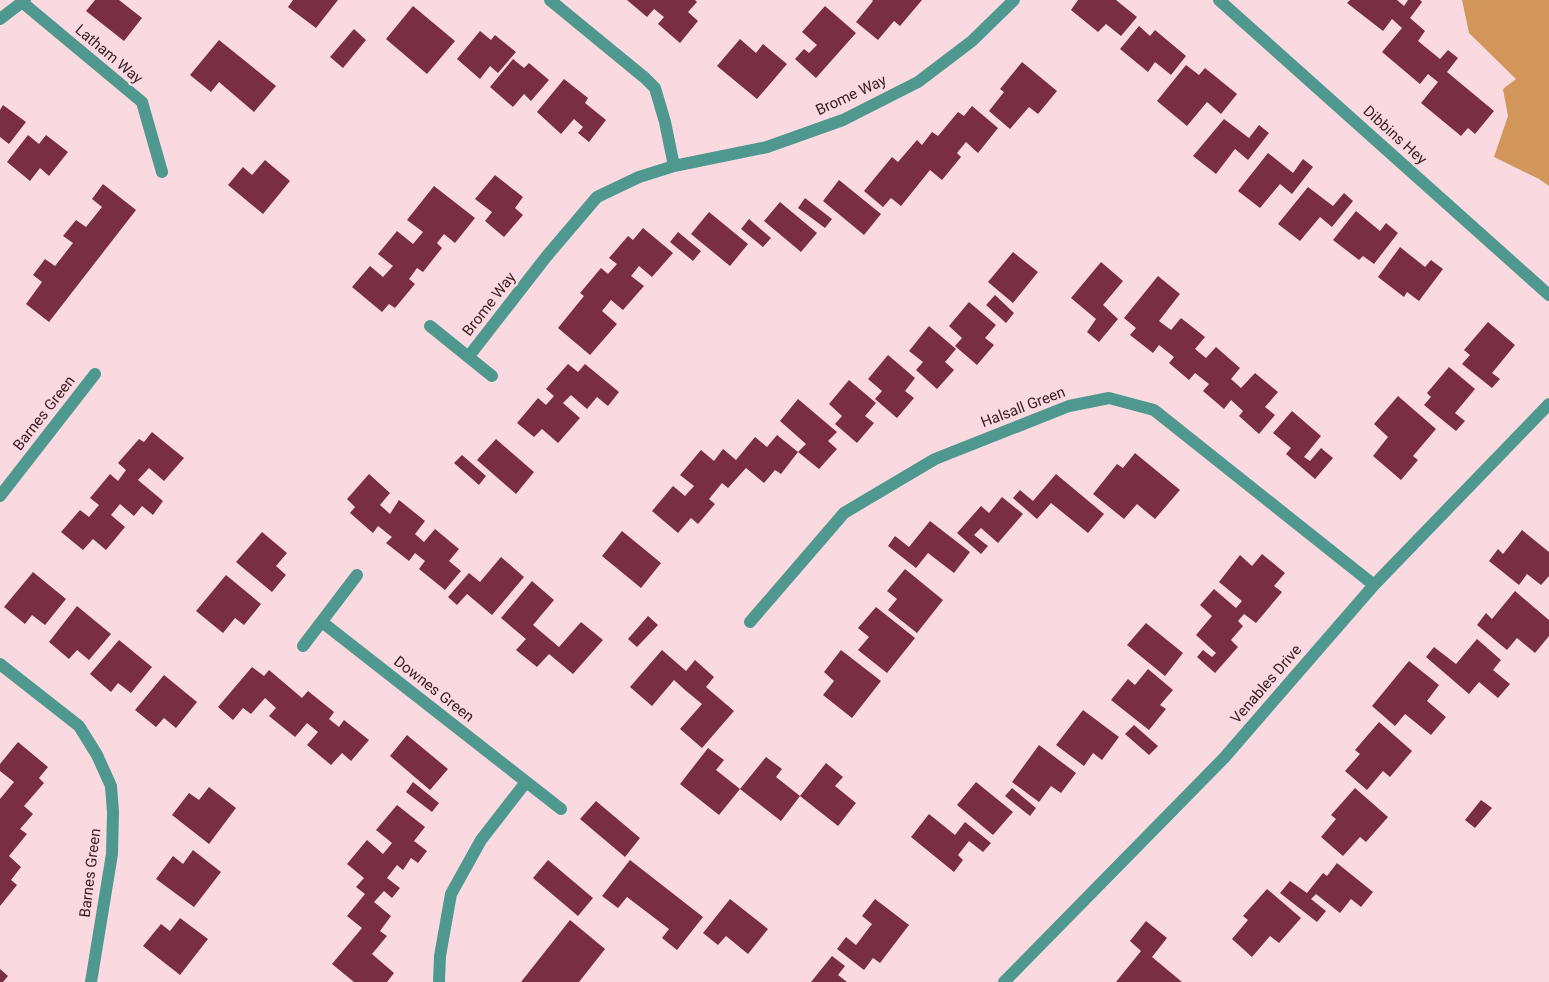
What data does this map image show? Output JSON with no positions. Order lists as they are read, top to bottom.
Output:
{
  "streets": {
    "street": [
      "Latham Way",
      "Brome Way",
      "Dibbins Hey",
      "Halsall Green",
      "Barnes Green",
      "Venables Drive",
      "Downes Green"
    ]
  },
  "crossings": [
    ["Halsall Green", "Venables Drive"]
  ]
}
